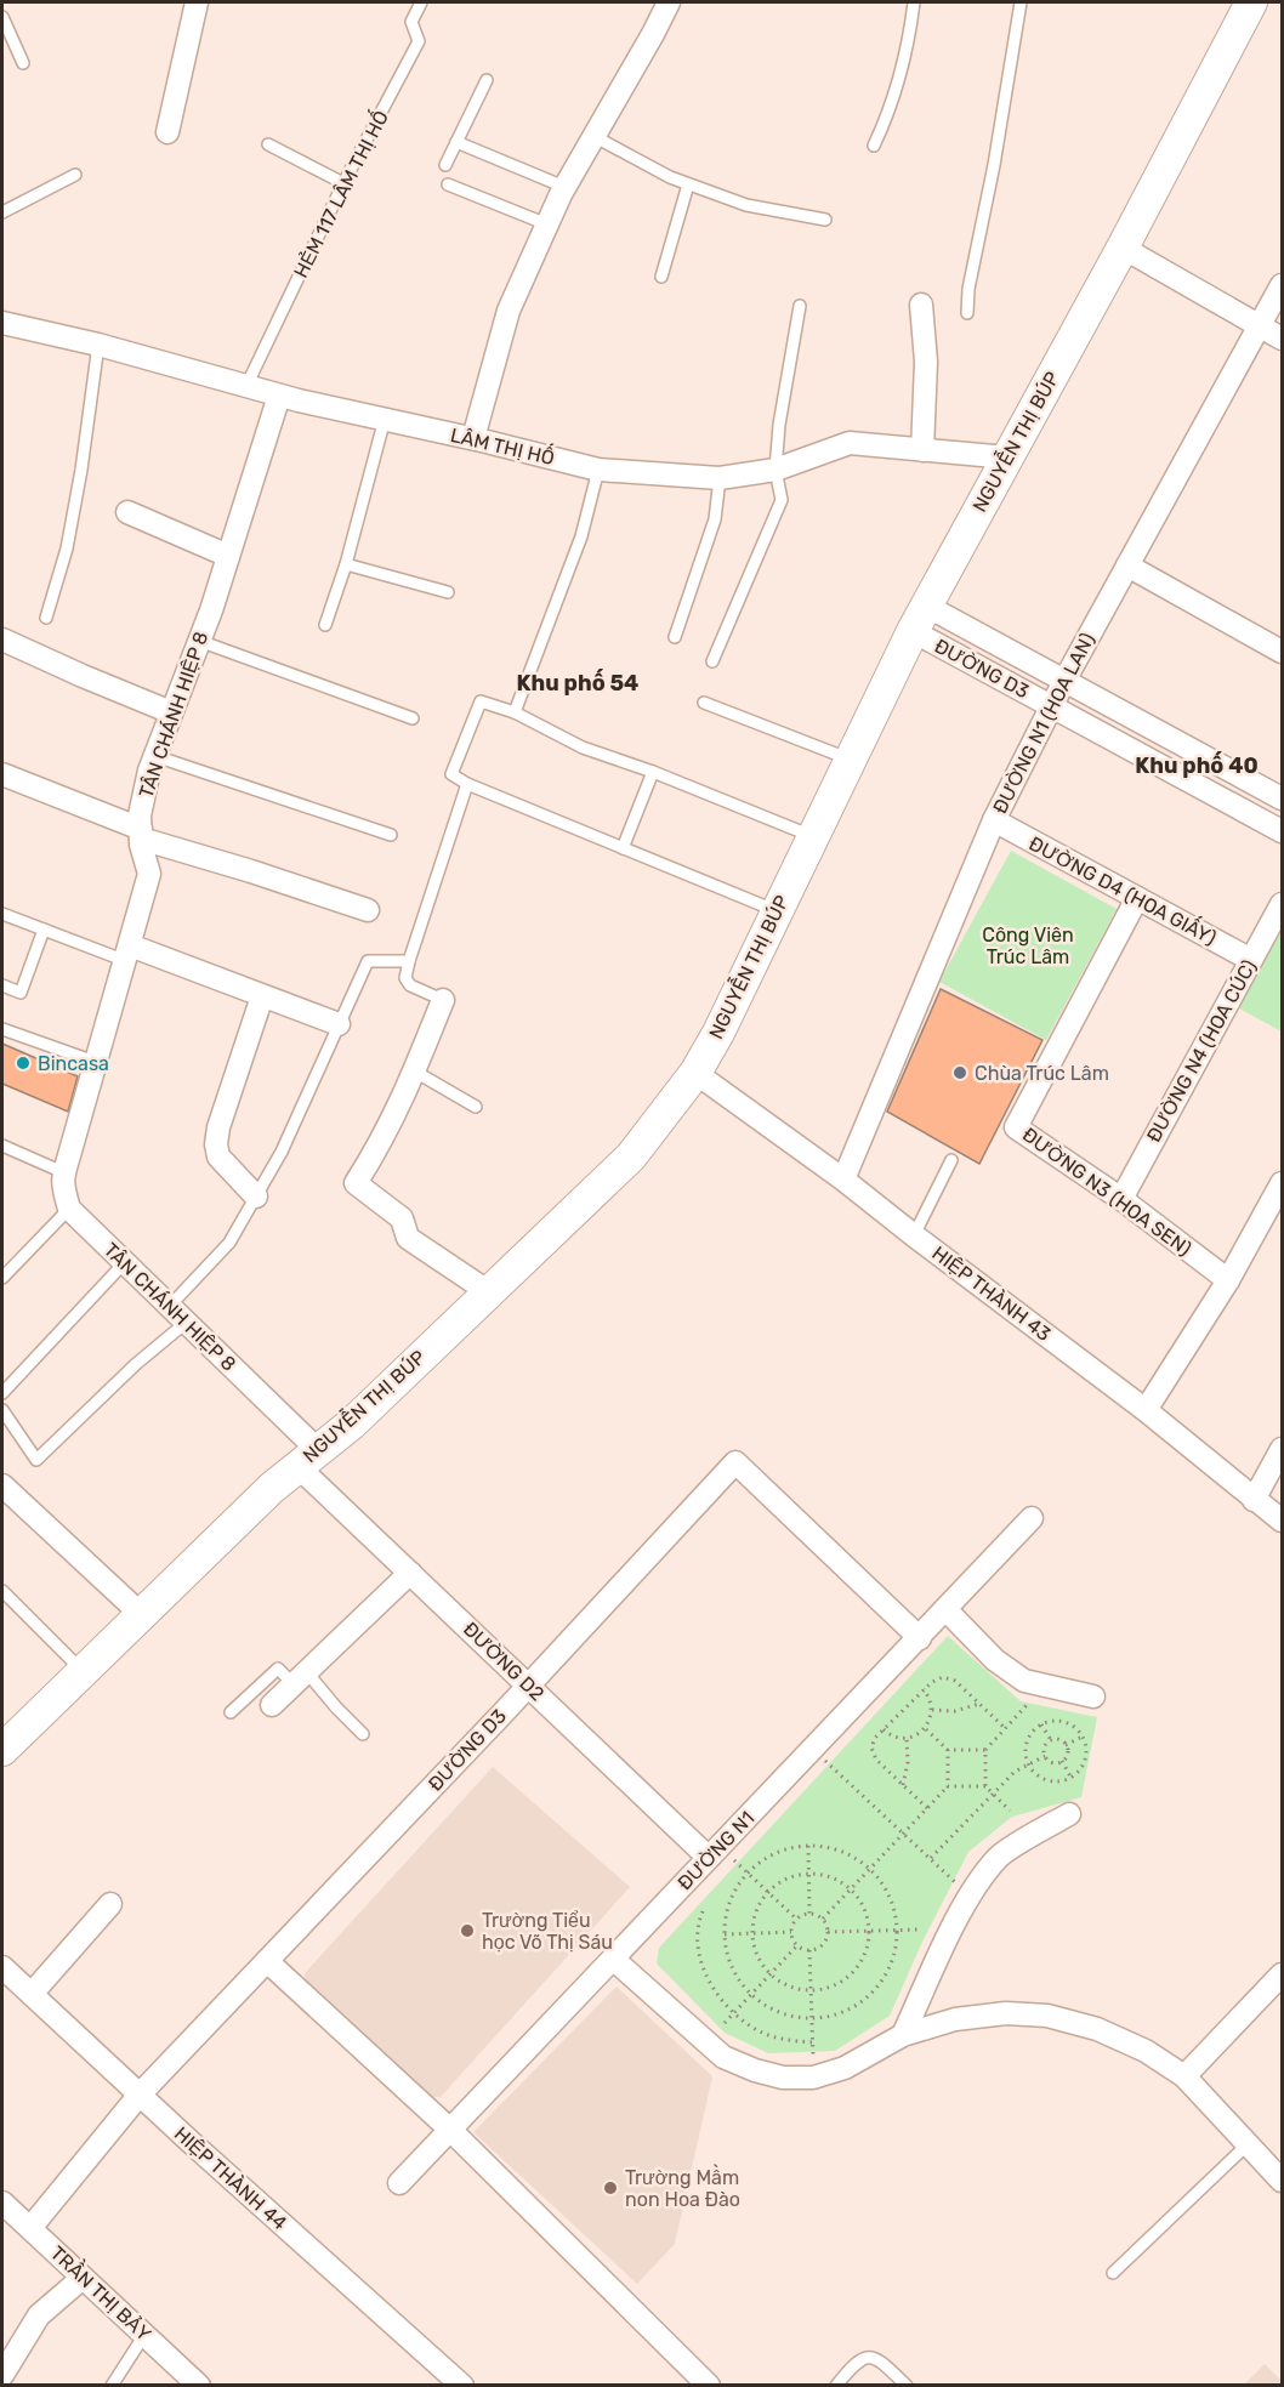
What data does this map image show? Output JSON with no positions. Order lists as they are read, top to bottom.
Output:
{
  "streets": {
    "street": [
      "NGUYỄN THỊ BÚP",
      "LÂM THỊ HỐ",
      "ĐƯỜNG D3",
      "TÂN CHÁNH HIỆP 8",
      "ĐƯỜNG N1 (HOA LAN)",
      "ĐƯỜNG D4 (HOA GIẤY)",
      "ĐƯỜNG N4 (HOA CÚC)",
      "ĐƯỜNG N3 (HOA SEN)",
      "HIỆP THÀNH 43",
      "ĐƯỜNG D2",
      "ĐƯỜNG N1",
      "HIỆP THÀNH 44",
      "TRẦN THỊ BẢY"
    ],
    "lane": ["HẺM 117 LÂM THỊ HỐ"]
  },
  "crossings": [
    ["HẺM 117 LÂM THỊ HỐ", "LÂM THỊ HỐ"],
    ["NGUYỄN THỊ BÚP", "LÂM THỊ HỐ"],
    ["NGUYỄN THỊ BÚP", "ĐƯỜNG D3"],
    ["NGUYỄN THỊ BÚP", "TÂN CHÁNH HIỆP 8"],
    ["NGUYỄN THỊ BÚP", "HIỆP THÀNH 43"],
    ["NGUYỄN THỊ BÚP", "ĐƯỜNG D2"],
    ["LÂM THỊ HỐ", "TÂN CHÁNH HIỆP 8"],
    ["ĐƯỜNG D3", "ĐƯỜNG N1 (HOA LAN)"],
    ["ĐƯỜNG D3", "ĐƯỜNG D2"],
    ["ĐƯỜNG D3", "ĐƯỜNG N1"],
    ["ĐƯỜNG D3", "HIỆP THÀNH 44"],
    ["ĐƯỜNG D3", "TRẦN THỊ BẢY"],
    ["TÂN CHÁNH HIỆP 8", "ĐƯỜNG D2"],
    ["ĐƯỜNG N1 (HOA LAN)", "ĐƯỜNG D4 (HOA GIẤY)"],
    ["ĐƯỜNG N1 (HOA LAN)", "HIỆP THÀNH 43"],
    ["ĐƯỜNG D4 (HOA GIẤY)", "ĐƯỜNG N4 (HOA CÚC)"],
    ["ĐƯỜNG D4 (HOA GIẤY)", "ĐƯỜNG N3 (HOA SEN)"],
    ["ĐƯỜNG N4 (HOA CÚC)", "ĐƯỜNG N3 (HOA SEN)"],
    ["ĐƯỜNG D2", "ĐƯỜNG N1"]
  ],
  "districts": ["Khu phố 54", "Khu phố 40"],
  "parks": ["Công Viên Trúc Lâm"],
  "places": [
    "Bincasa",
    "Chùa Trúc Lâm",
    "Trường Tiểu học Võ Thị Sáu",
    "Trường Mầm non Hoa Đào"
  ]
}
